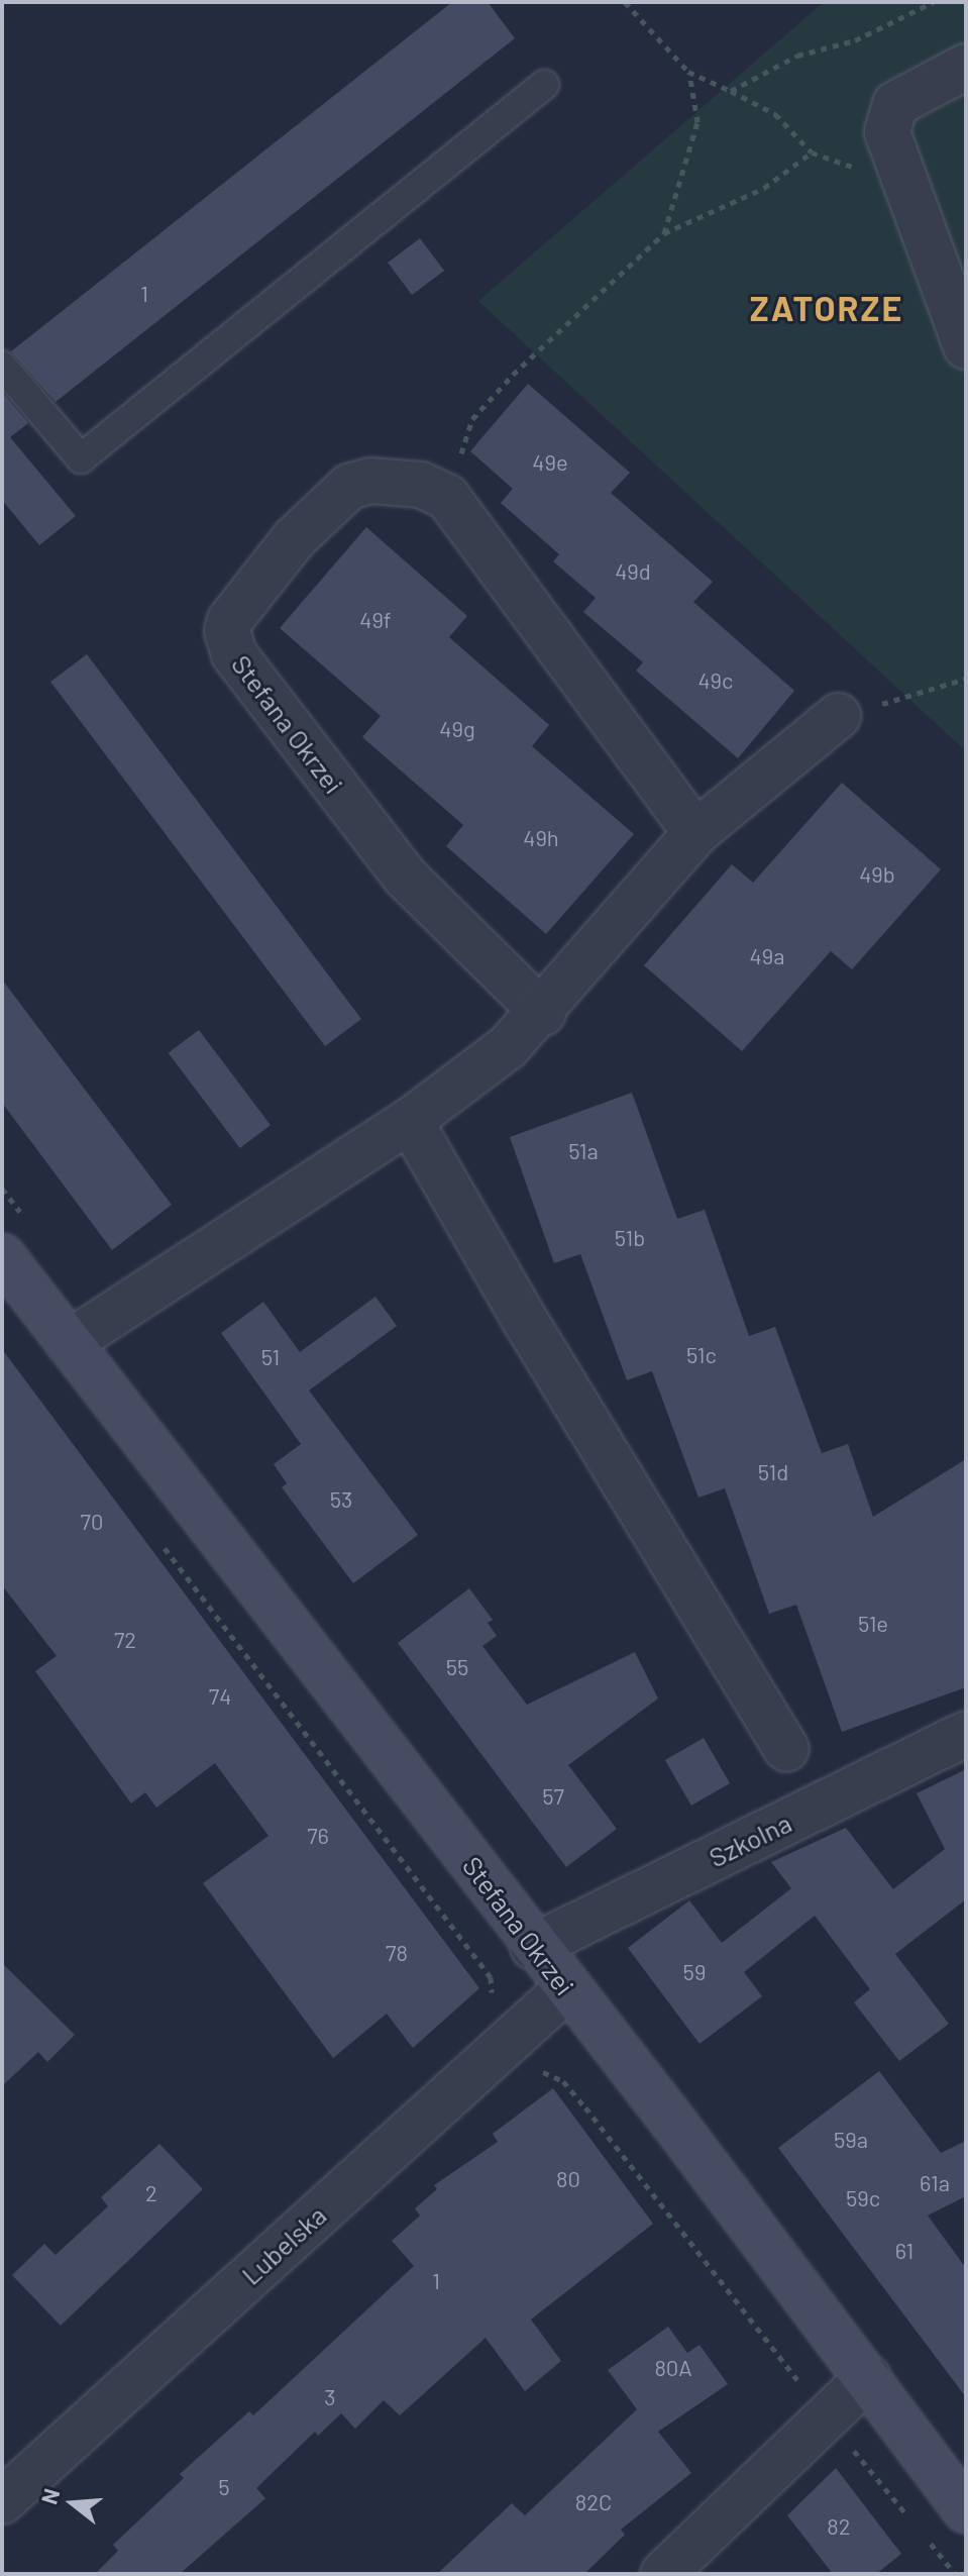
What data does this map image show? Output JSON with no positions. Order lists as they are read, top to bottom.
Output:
{
  "streets": {
    "street": ["Stefana Okrzei", "Szkolna", "Lubelska"]
  },
  "crossings": [
    ["Stefana Okrzei", "Szkolna"],
    ["Stefana Okrzei", "Lubelska"]
  ],
  "districts": ["ZATORZE"],
  "house_numbers": [
    "1",
    "49e",
    "49d",
    "49f",
    "49c",
    "49g",
    "49h",
    "49b",
    "49a",
    "51a",
    "51b",
    "51c",
    "51",
    "51d",
    "53",
    "70",
    "51e",
    "72",
    "55",
    "74",
    "57",
    "76",
    "78",
    "59",
    "59a",
    "80",
    "61a",
    "2",
    "59c",
    "61",
    "1",
    "80A",
    "3",
    "5",
    "82C",
    "82"
  ],
  "north": "left"
}
